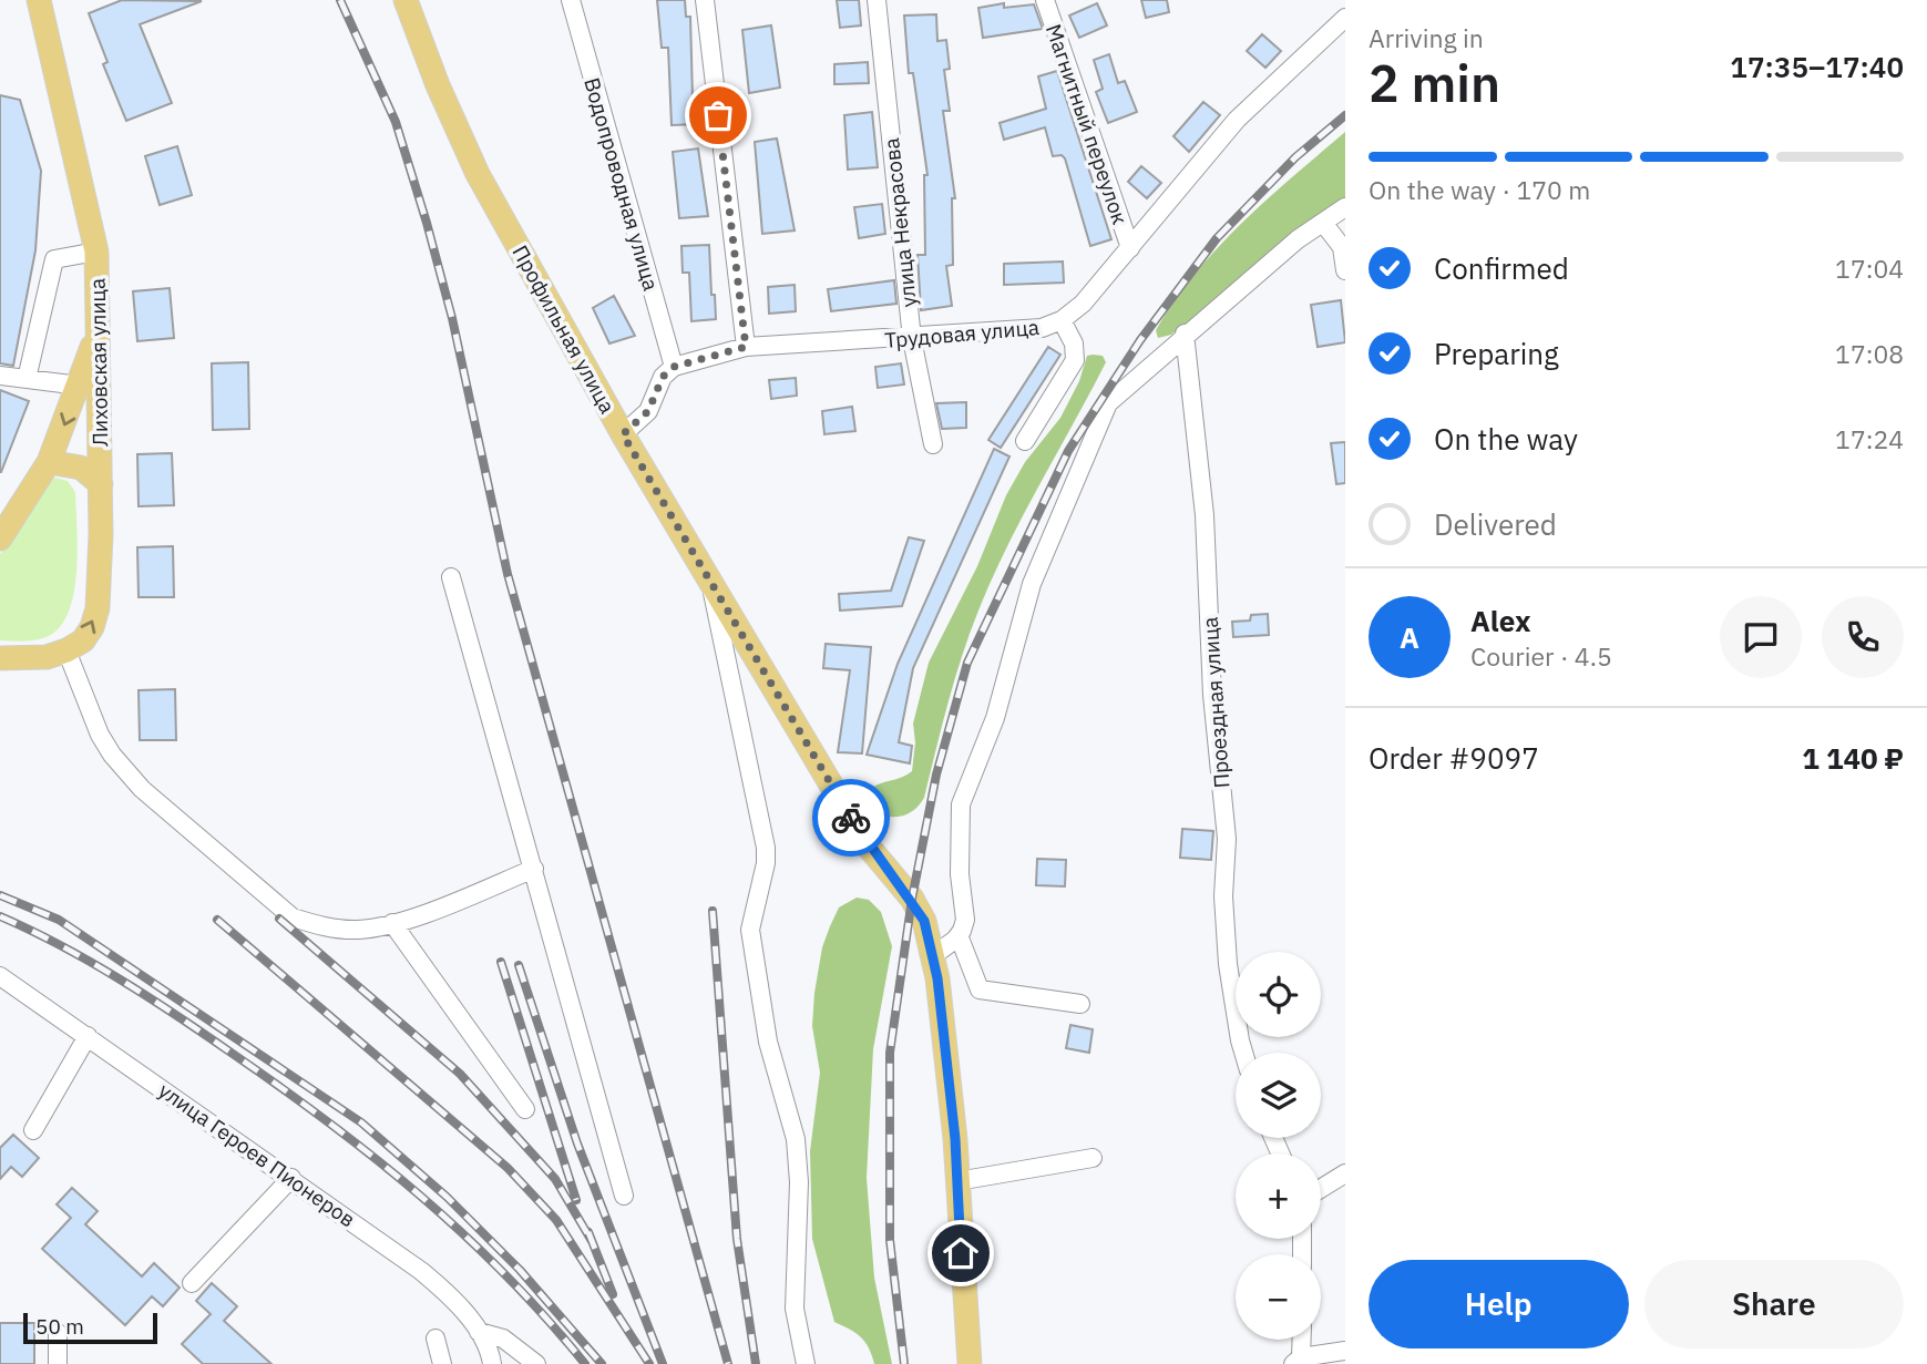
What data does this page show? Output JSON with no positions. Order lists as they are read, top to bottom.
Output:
{
  "streets": {
    "main road": ["Профильная улица", "Лиховская улица"],
    "street": [
      "Магнитный переулок",
      "Водопроводная улица",
      "улица Некрасова",
      "Трудовая улица",
      "Проездная улица",
      "улица Героев Пионеров"
    ]
  },
  "crossings": [
    ["Магнитный переулок", "Трудовая улица"],
    ["Водопроводная улица", "Трудовая улица"],
    ["улица Некрасова", "Трудовая улица"]
  ],
  "scale_bar": "50 m",
  "page": {
    "heading": ["2 min", "Arriving in", "17:35–17:40"],
    "panel": [
      "Alex",
      "Courier · 4.5",
      "Order #9097",
      "1 140 ₽"
    ],
    "bar": "On the way · 170 m",
    "list": [
      ["Confirmed", "17:04"],
      ["Preparing", "17:08"],
      ["On the way", "17:24"],
      "Delivered"
    ],
    "round": "A",
    "map_buttons": ["+", "−"],
    "buttons": ["Help", "Share"],
    "scale": "50 m"
  }
}
